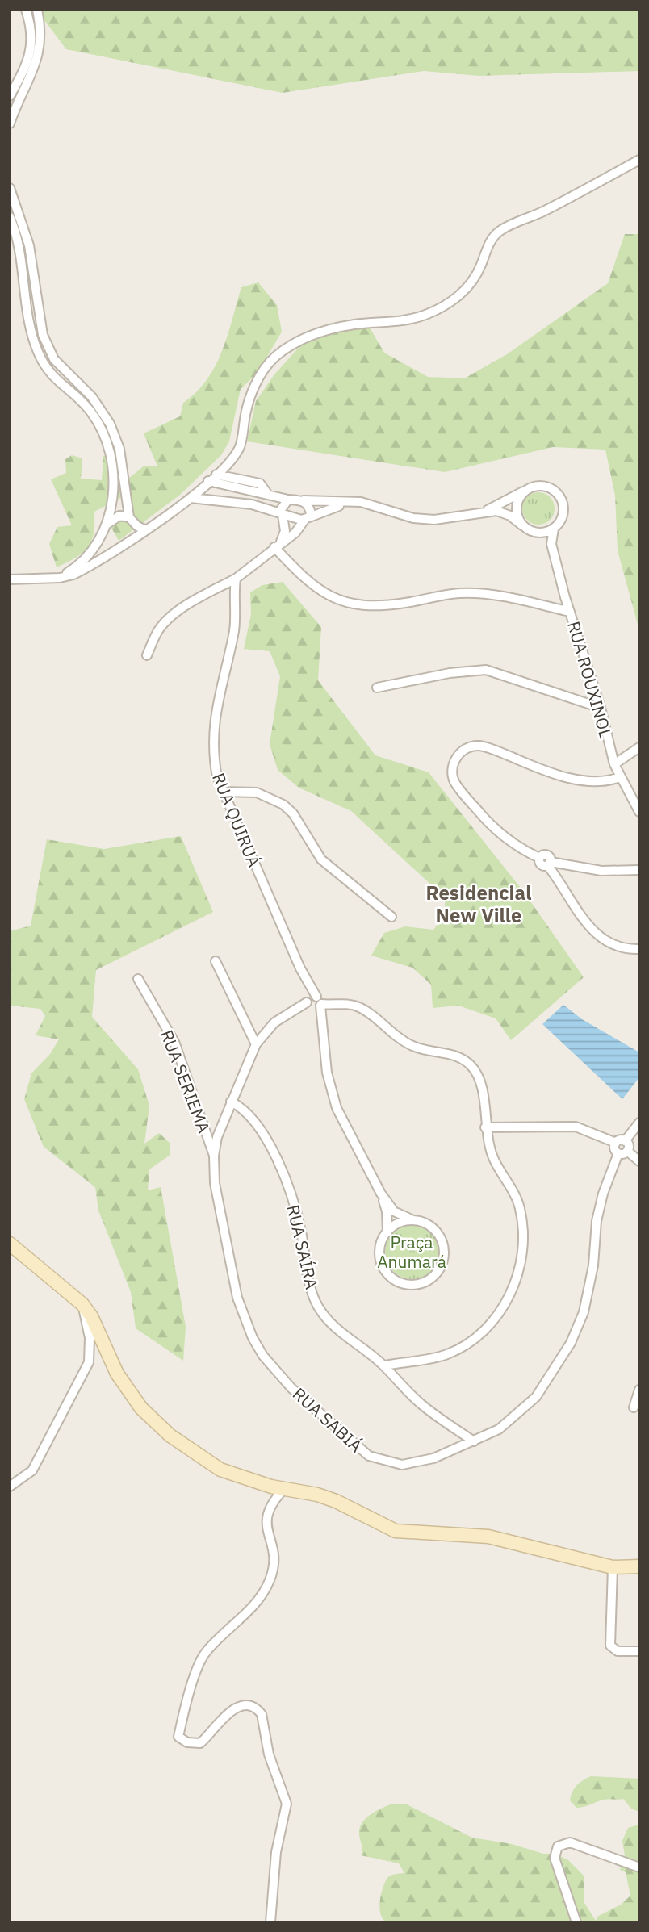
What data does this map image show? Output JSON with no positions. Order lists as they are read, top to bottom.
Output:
{
  "streets": {
    "street": [
      "RUA ROUXINOL",
      "RUA QUIRUÁ",
      "RUA SERIEMA",
      "RUA SAÍRA",
      "RUA SABIÁ"
    ]
  },
  "crossings": [
    ["RUA QUIRUÁ", "RUA SABIÁ"],
    ["RUA SERIEMA", "RUA SABIÁ"],
    ["RUA SAÍRA", "RUA SABIÁ"]
  ],
  "districts": ["Residencial New Ville"],
  "parks": ["Praça Anumará"]
}
